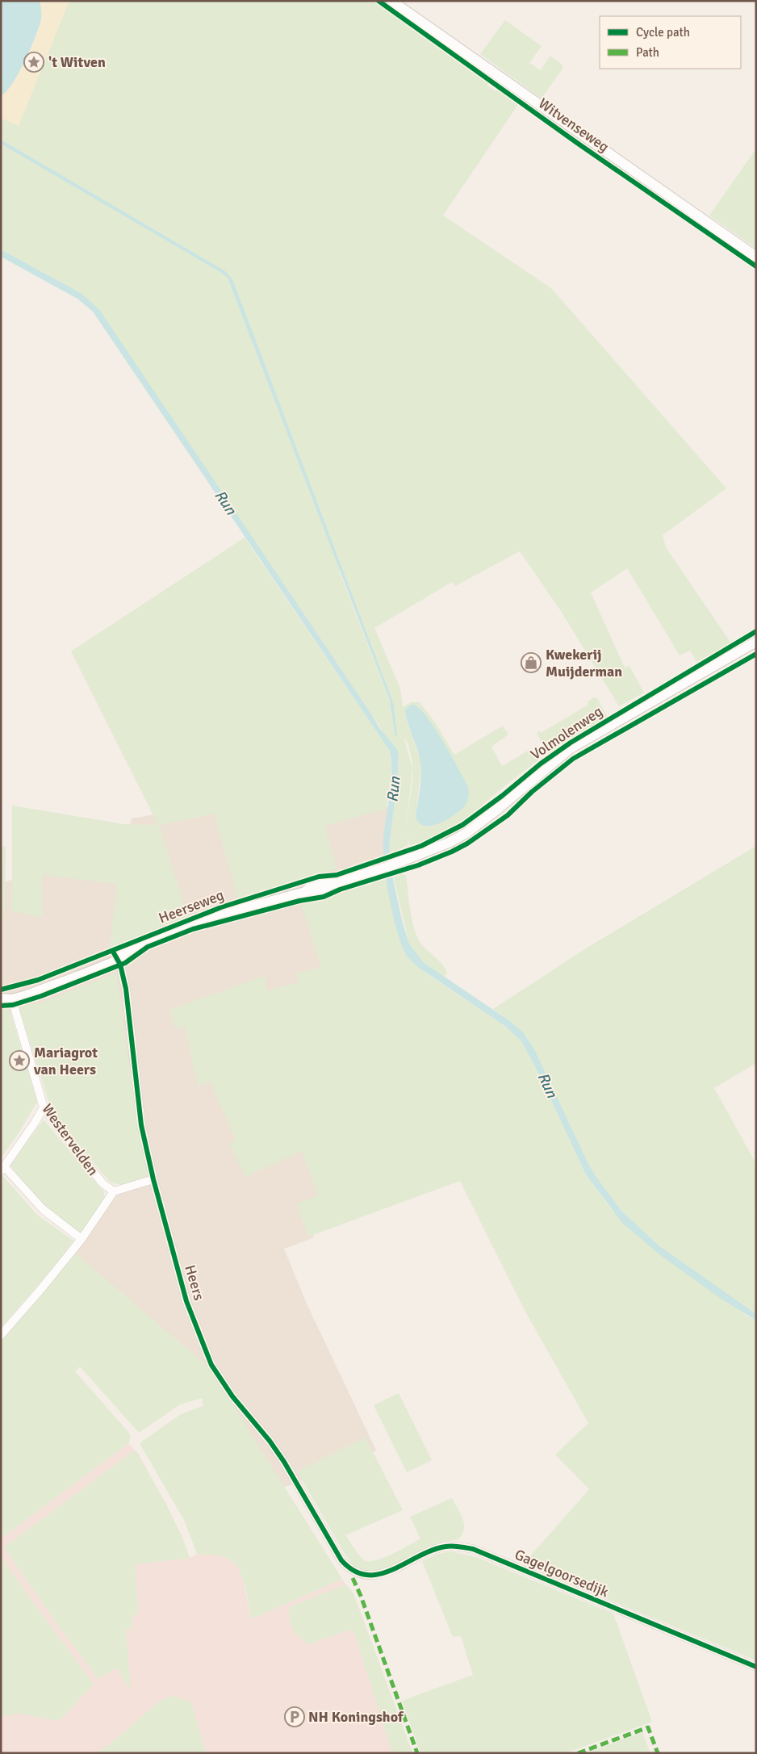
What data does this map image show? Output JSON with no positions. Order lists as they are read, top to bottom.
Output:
{
  "streets": {
    "street": [
      "Witvenseweg",
      "Volmolenweg",
      "Heerseweg",
      "Westervelden",
      "Heers",
      "Gagelgoorsedijk"
    ]
  },
  "crossings": [
    ["Volmolenweg", "Heerseweg"],
    ["Heerseweg", "Westervelden"],
    ["Heerseweg", "Heers"],
    ["Heers", "Gagelgoorsedijk"]
  ],
  "water": ["Run"],
  "places": {
    "place": ["'t Witven", "Mariagrot van Heers"],
    "shop": ["Kwekerij Muijderman"],
    "parking": ["NH Koningshof"]
  },
  "legend": ["Cycle path", "Path"]
}
